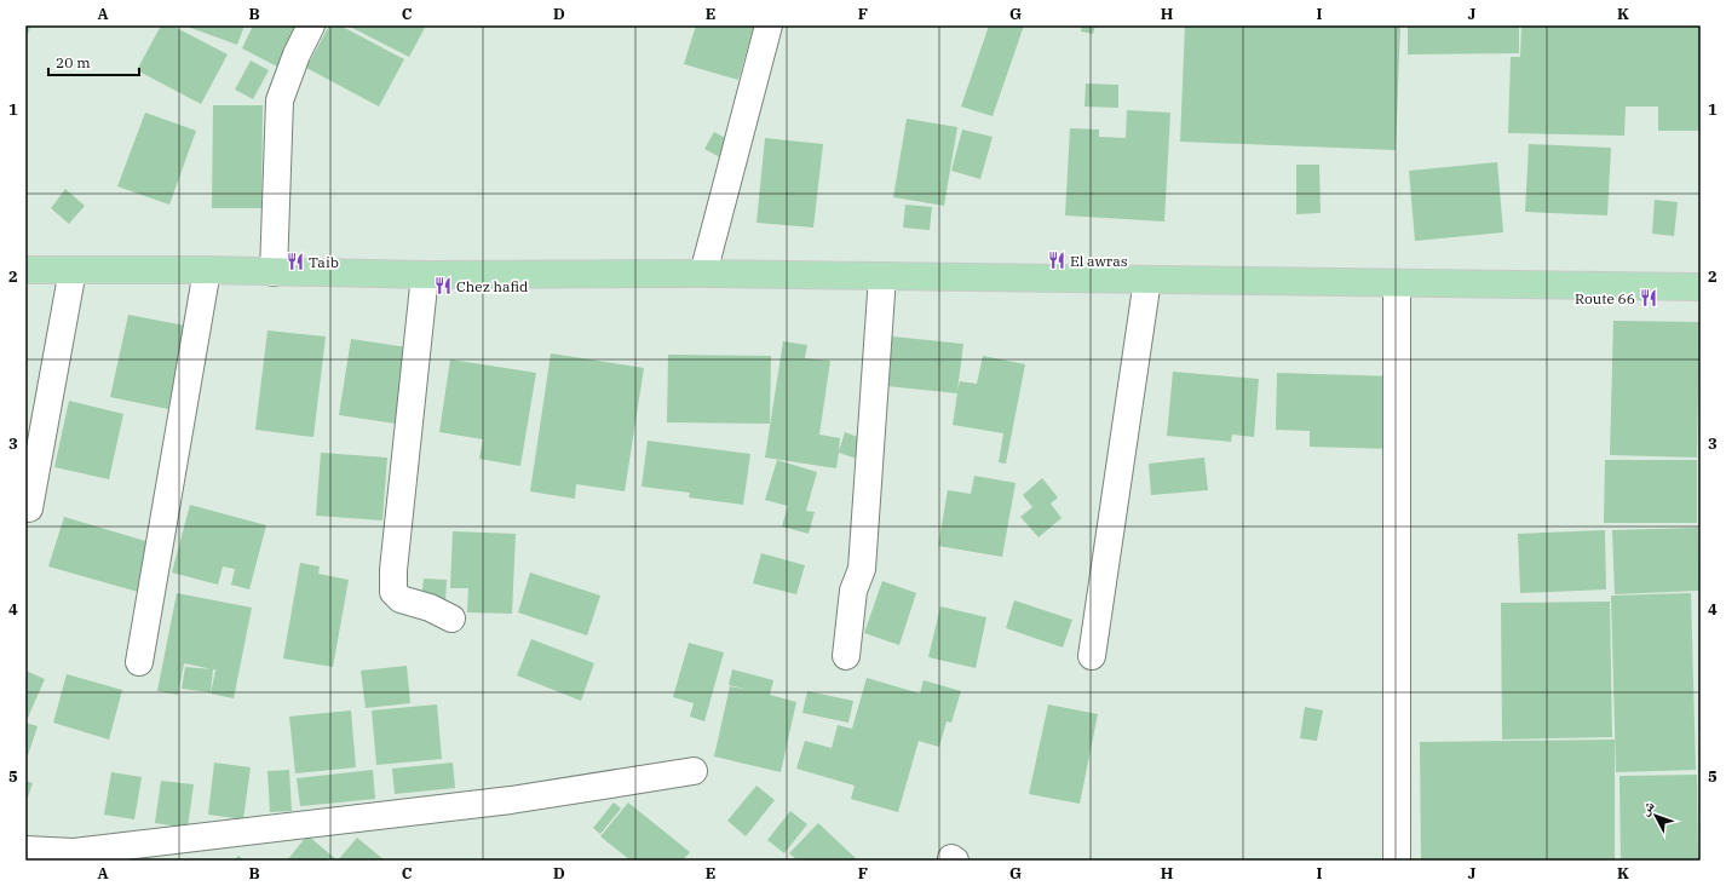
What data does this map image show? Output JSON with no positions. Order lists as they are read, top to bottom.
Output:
{
  "places": {
    "restaurant": [
      "El awras",
      "Taib",
      "Chez hafid",
      "Route 66"
    ]
  },
  "scale_bar": "20 m",
  "north": "top left",
  "grid": {
    "columns": [
      "A",
      "B",
      "C",
      "D",
      "E",
      "F",
      "G",
      "H",
      "I",
      "J",
      "K"
    ],
    "rows": [
      "1",
      "2",
      "3",
      "4",
      "5"
    ]
  }
}
